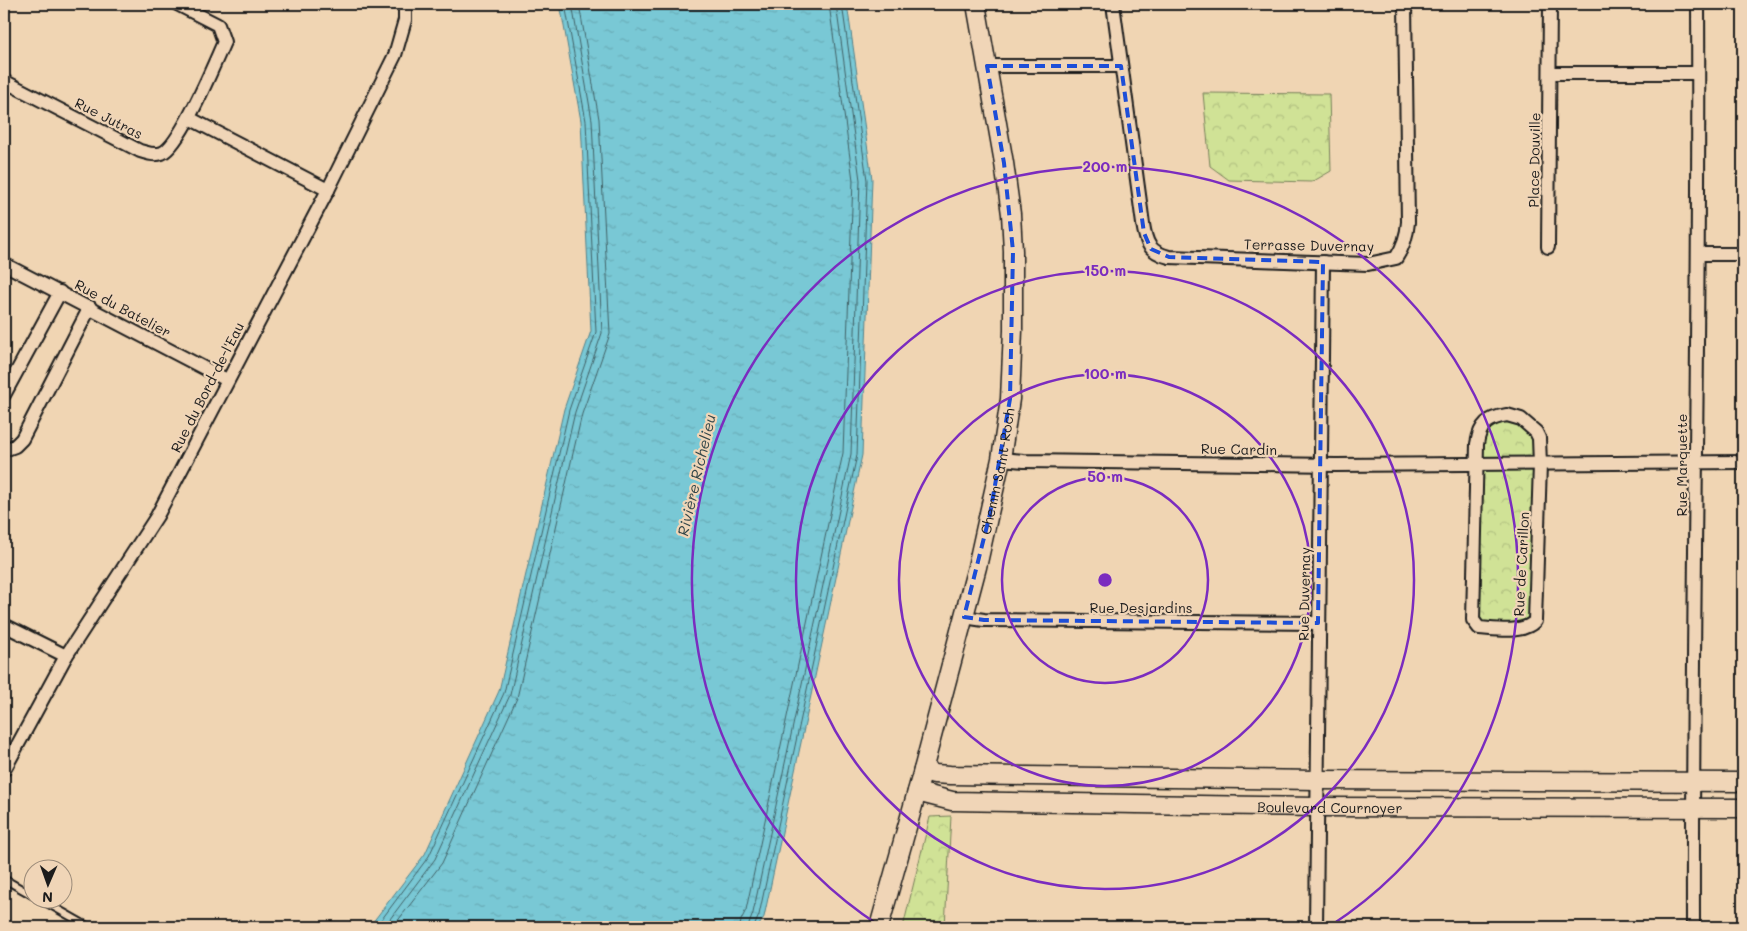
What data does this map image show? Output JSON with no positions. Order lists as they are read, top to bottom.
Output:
{
  "streets": {
    "street": [
      "Rue Jutras",
      "Place Douville",
      "Terrasse Duvernay",
      "Rue du Batelier",
      "Rue du Bord-de-l'Eau",
      "Rue Cardin",
      "Rue Marquette",
      "Chemin Saint-Roch",
      "Rue de Carillon",
      "Rue Duvernay",
      "Rue Desjardins",
      "Boulevard Cournoyer"
    ]
  },
  "crossings": [
    ["Terrasse Duvernay", "Rue Duvernay"],
    ["Rue du Batelier", "Rue du Bord-de-l'Eau"],
    ["Rue Cardin", "Rue Marquette"],
    ["Rue Cardin", "Chemin Saint-Roch"],
    ["Rue Cardin", "Rue de Carillon"],
    ["Rue Cardin", "Rue Duvernay"],
    ["Rue Marquette", "Boulevard Cournoyer"],
    ["Chemin Saint-Roch", "Rue Desjardins"],
    ["Chemin Saint-Roch", "Boulevard Cournoyer"],
    ["Rue Duvernay", "Rue Desjardins"],
    ["Rue Duvernay", "Boulevard Cournoyer"]
  ],
  "water": ["Rivière Richelieu"],
  "north": "bottom",
  "rings": [
    "200 m",
    "150 m",
    "100 m",
    "50 m"
  ]
}
